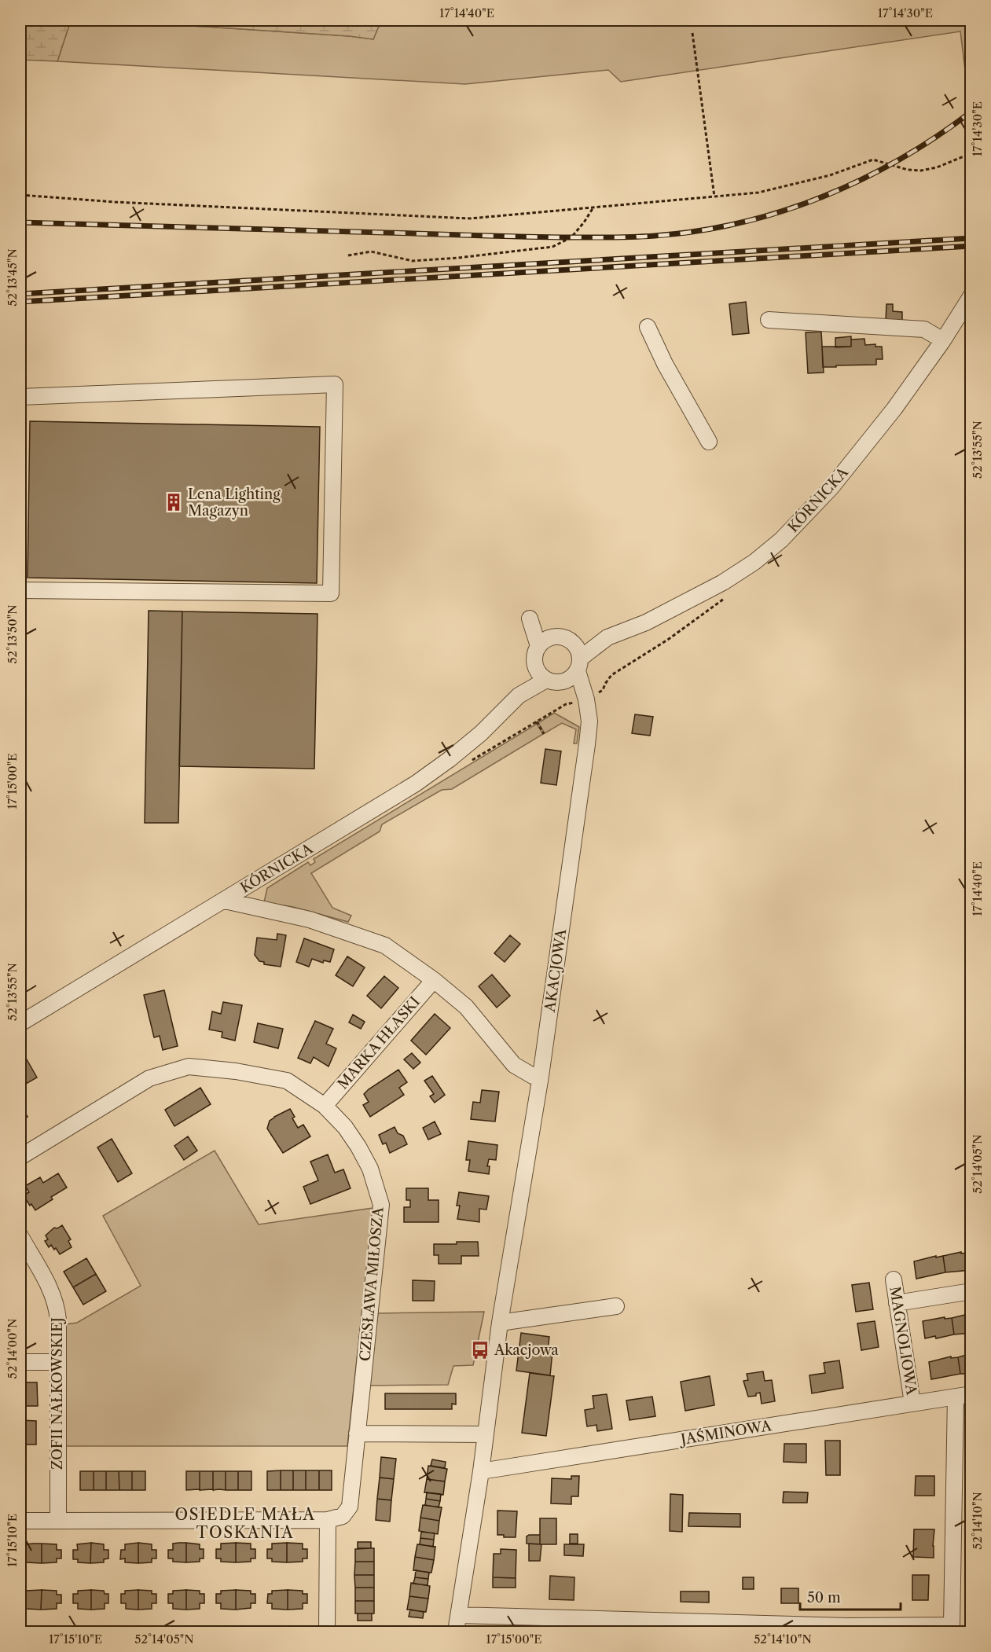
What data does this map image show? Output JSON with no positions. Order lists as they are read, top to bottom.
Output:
{
  "streets": {
    "street": [
      "KÓRNICKA",
      "AKACJOWA",
      "MARKA HŁASKI",
      "CZESŁAWA MIŁOSZA",
      "MAGNOLIOWA",
      "ZOFII NAŁKOWSKIEJ",
      "JAŚMINOWA"
    ]
  },
  "crossings": [
    ["AKACJOWA", "JAŚMINOWA"],
    ["MARKA HŁASKI", "CZESŁAWA MIŁOSZA"],
    ["MAGNOLIOWA", "JAŚMINOWA"]
  ],
  "districts": ["OSIEDLE MAŁA TOSKANIA"],
  "places": {
    "building": ["Lena Lighting Magazyn"],
    "bus stop": ["Akacjowa"]
  },
  "scale_bar": "50 m",
  "coordinates": [
    "17°14'40\"E",
    "17°14'30\"E",
    "52°13'45\"N",
    "52°13'55\"N",
    "52°13'50\"N",
    "17°15'00\"E",
    "52°14'05\"N",
    "52°14'00\"N",
    "52°14'10\"N",
    "17°15'10\"E"
  ]
}
